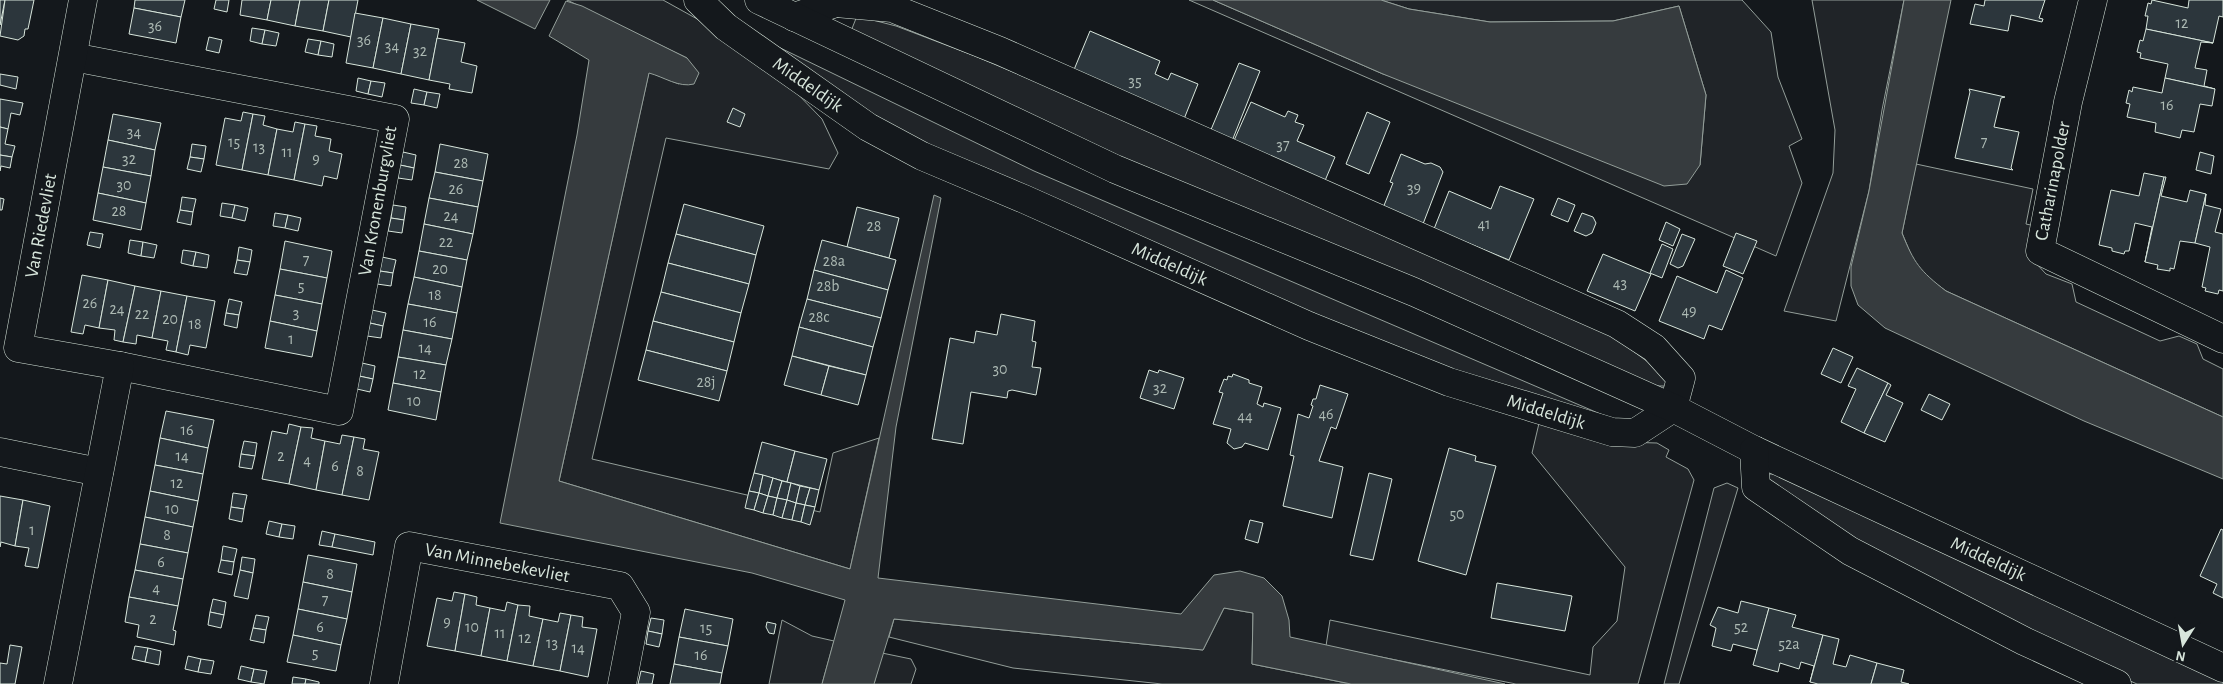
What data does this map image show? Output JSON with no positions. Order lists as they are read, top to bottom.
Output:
{
  "streets": {
    "street": [
      "Middeldijk",
      "Catharinapolder",
      "Van Kronenburgvliet",
      "Van Riedevliet",
      "Van Minnebekevliet"
    ]
  },
  "crossings": [
    ["Van Kronenburgvliet", "Van Riedevliet"]
  ],
  "house_numbers": [
    "12",
    "36",
    "36",
    "34",
    "32",
    "35",
    "16",
    "34",
    "15",
    "7",
    "37",
    "13",
    "11",
    "32",
    "9",
    "28",
    "30",
    "39",
    "26",
    "28",
    "24",
    "41",
    "28",
    "22",
    "7",
    "28a",
    "20",
    "43",
    "5",
    "28b",
    "18",
    "26",
    "24",
    "49",
    "3",
    "22",
    "28c",
    "20",
    "16",
    "18",
    "1",
    "14",
    "30",
    "12",
    "28j",
    "32",
    "10",
    "46",
    "44",
    "16",
    "14",
    "2",
    "4",
    "6",
    "8",
    "12",
    "10",
    "50",
    "1",
    "8",
    "6",
    "8",
    "4",
    "7",
    "2",
    "9",
    "6",
    "10",
    "52",
    "15",
    "11",
    "12",
    "13",
    "52a",
    "14",
    "5",
    "16"
  ],
  "north": "bottom"
}
